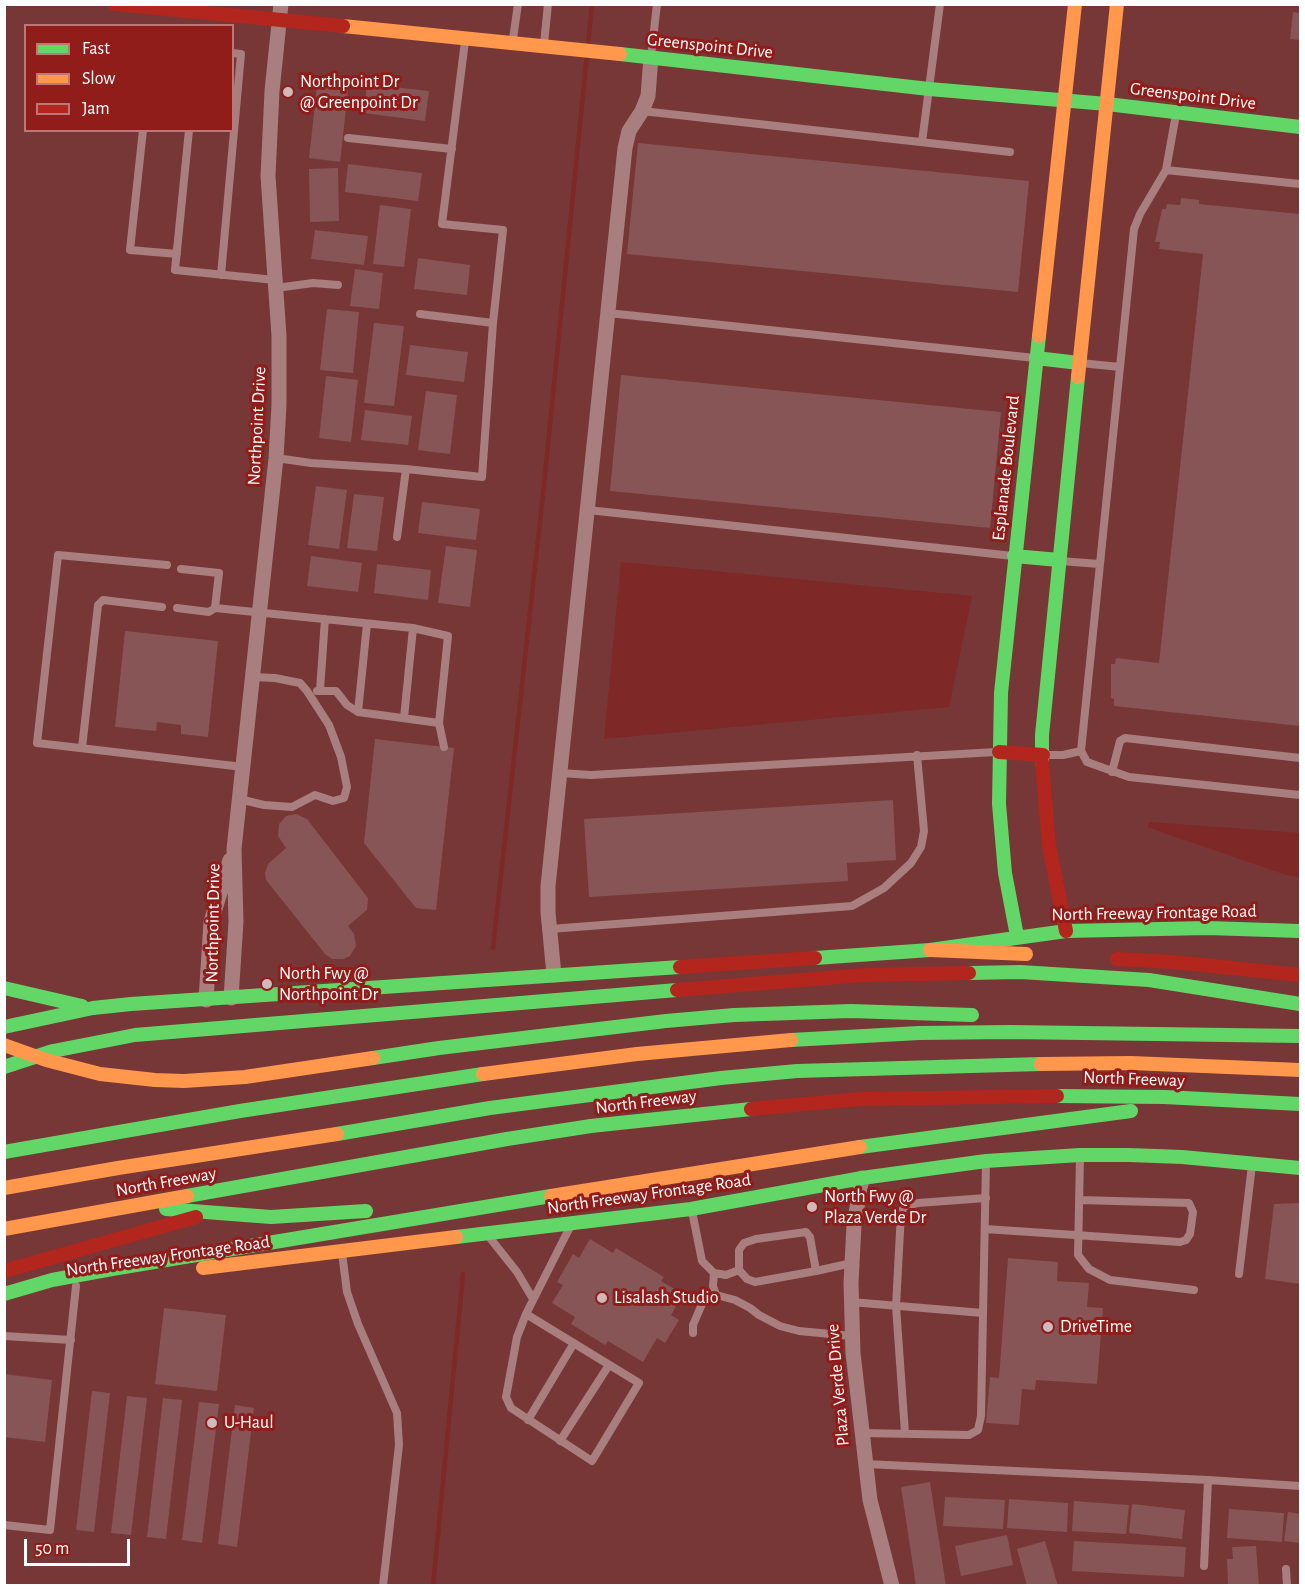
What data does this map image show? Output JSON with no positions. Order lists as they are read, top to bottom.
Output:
{
  "streets": {
    "main road": [
      "Greenspoint Drive",
      "Esplanade Boulevard",
      "North Freeway Frontage Road",
      "North Freeway"
    ],
    "street": ["Northpoint Drive", "Plaza Verde Drive"]
  },
  "crossings": [
    ["Greenspoint Drive", "Northpoint Drive"],
    ["Greenspoint Drive", "Esplanade Boulevard"],
    ["Northpoint Drive", "North Freeway Frontage Road"],
    ["Esplanade Boulevard", "North Freeway Frontage Road"],
    ["North Freeway Frontage Road", "Plaza Verde Drive"]
  ],
  "places": [
    "Northpoint Dr @ Greenpoint Dr",
    "North Fwy @ Northpoint Dr",
    "North Fwy @ Plaza Verde Dr",
    "Lisalash Studio",
    "DriveTime",
    "U-Haul"
  ],
  "legend": ["Fast", "Slow", "Jam"],
  "scale_bar": "50 m"
}
